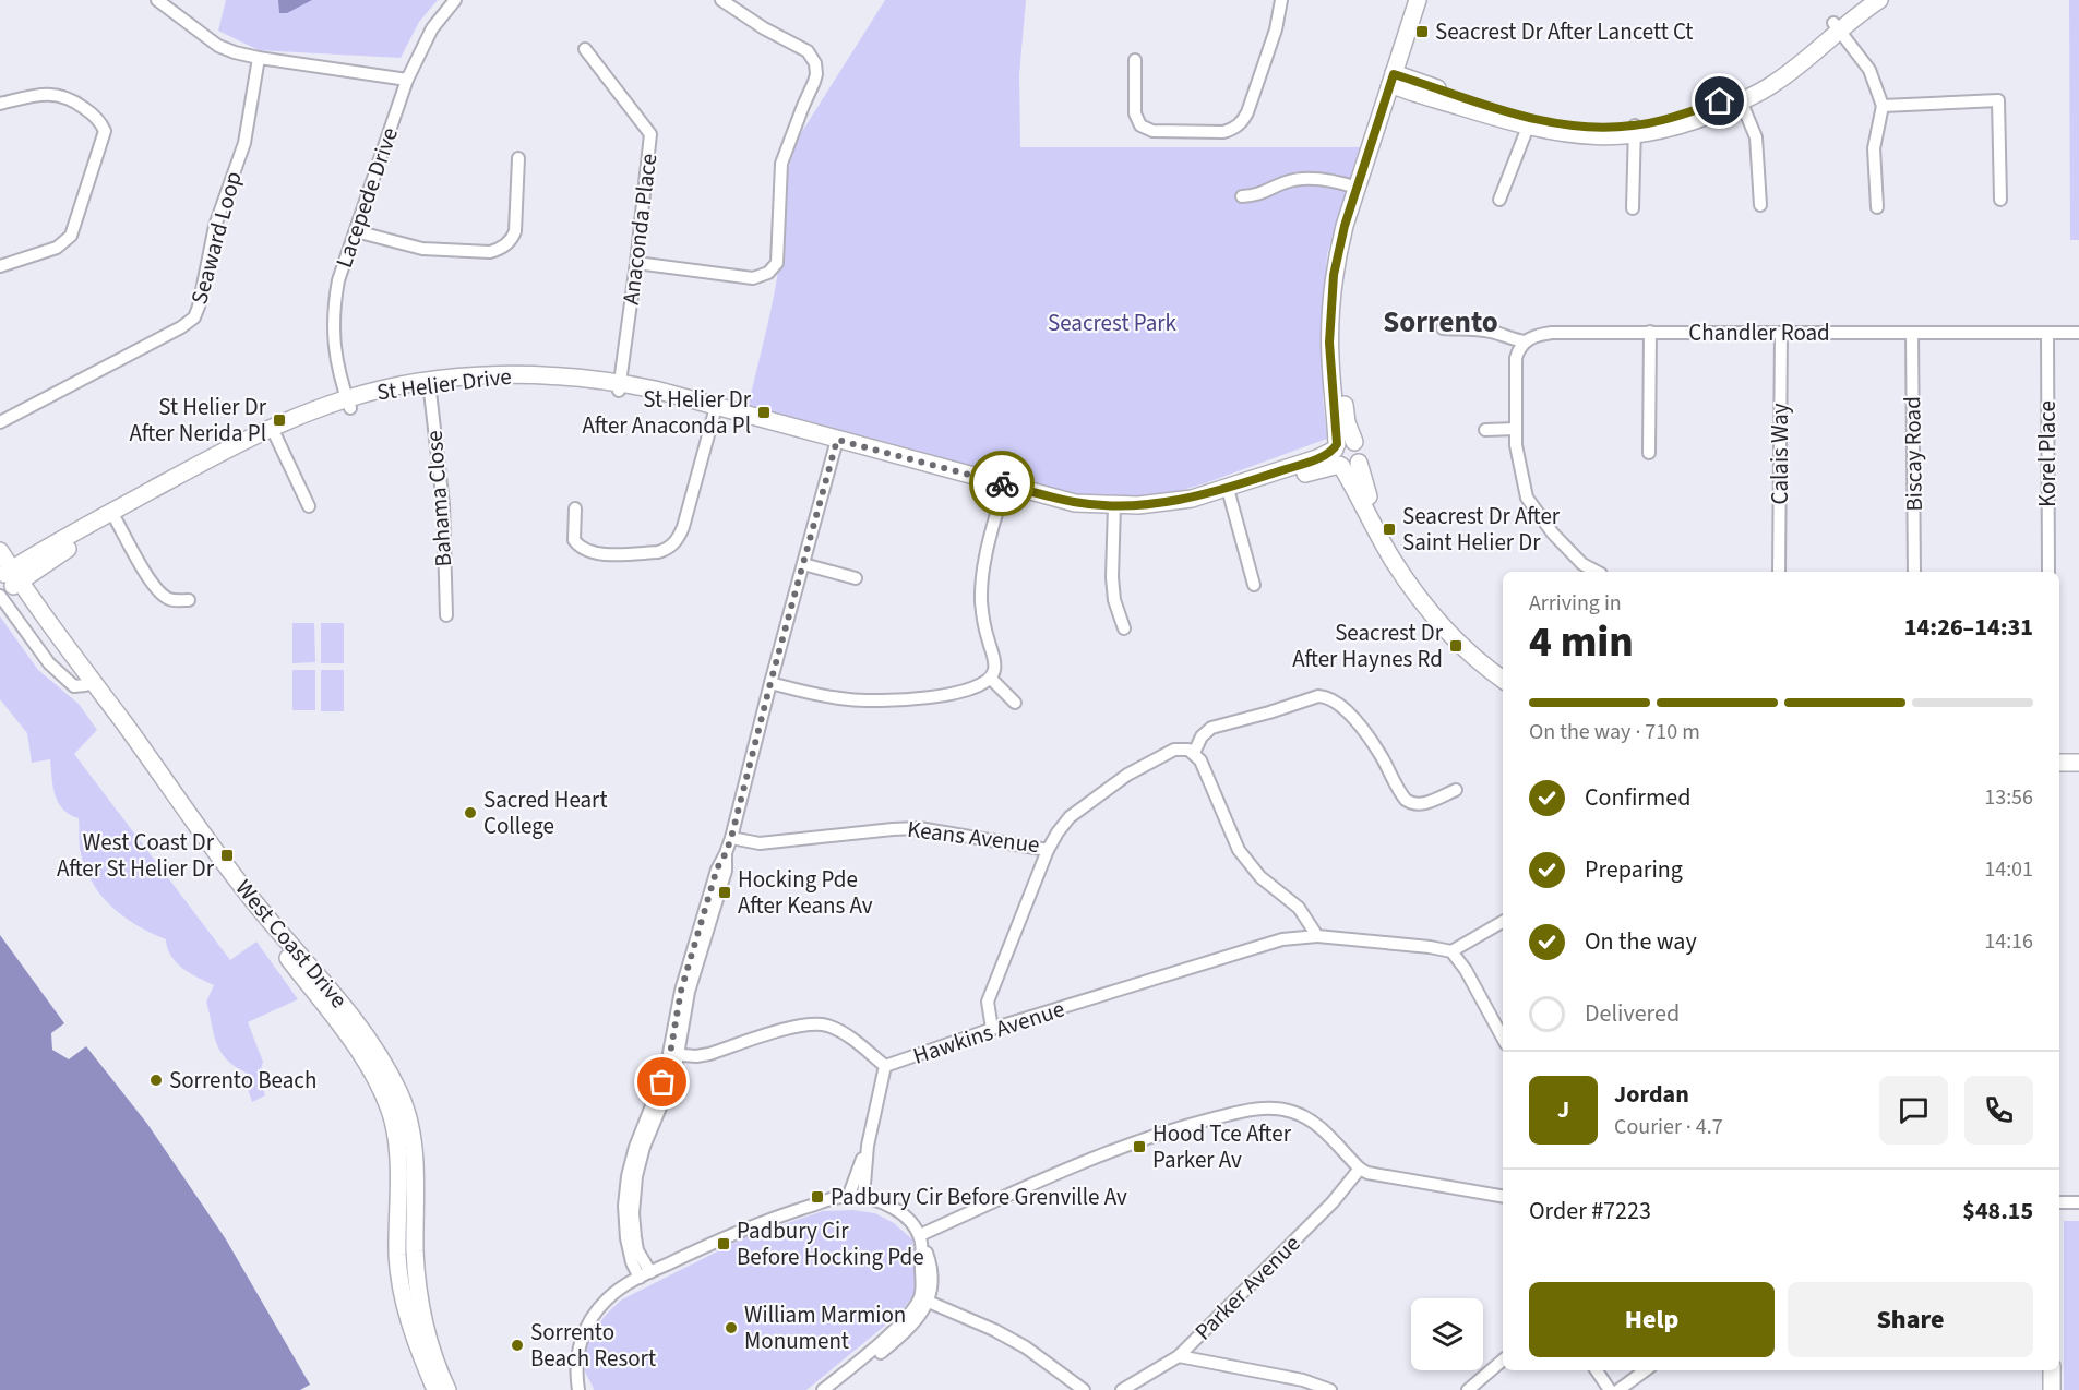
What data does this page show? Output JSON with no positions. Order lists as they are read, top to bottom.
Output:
{
  "streets": {
    "main road": ["St Helier Drive", "West Coast Drive"],
    "street": [
      "Lacepede Drive",
      "Anaconda Place",
      "Seaward Loop",
      "Chandler Road",
      "Calais Way",
      "Biscay Road",
      "Korel Place",
      "Bahama Close",
      "Keans Avenue",
      "Hawkins Avenue",
      "Parker Avenue"
    ]
  },
  "crossings": [
    ["Lacepede Drive", "St Helier Drive"],
    ["Anaconda Place", "St Helier Drive"],
    ["Chandler Road", "Calais Way"],
    ["Chandler Road", "Biscay Road"],
    ["Chandler Road", "Korel Place"],
    ["St Helier Drive", "Bahama Close"],
    ["St Helier Drive", "West Coast Drive"]
  ],
  "districts": ["Sorrento"],
  "parks": ["Seacrest Park"],
  "places": {
    "transit": [
      "Seacrest Dr After Lancett Ct",
      "St Helier Dr After Anaconda Pl",
      "St Helier Dr After Nerida Pl",
      "Seacrest Dr After Saint Helier Dr",
      "Seacrest Dr After Haynes Rd",
      "West Coast Dr After St Helier Dr",
      "Hocking Pde After Keans Av",
      "Hood Tce After Parker Av",
      "Padbury Cir Before Grenville Av",
      "Padbury Cir Before Hocking Pde"
    ],
    "other": [
      "Sacred Heart College",
      "Sorrento Beach",
      "William Marmion Monument",
      "Sorrento Beach Resort"
    ]
  },
  "page": {
    "heading": ["4 min", "Arriving in", "14:26–14:31"],
    "panel": [
      "Jordan",
      "Courier · 4.7",
      "Order #7223",
      "$48.15"
    ],
    "bar": "On the way · 710 m",
    "list": [
      ["Confirmed", "13:56"],
      ["Preparing", "14:01"],
      ["On the way", "14:16"],
      "Delivered"
    ],
    "round": "J",
    "buttons": ["Help", "Share"]
  }
}
